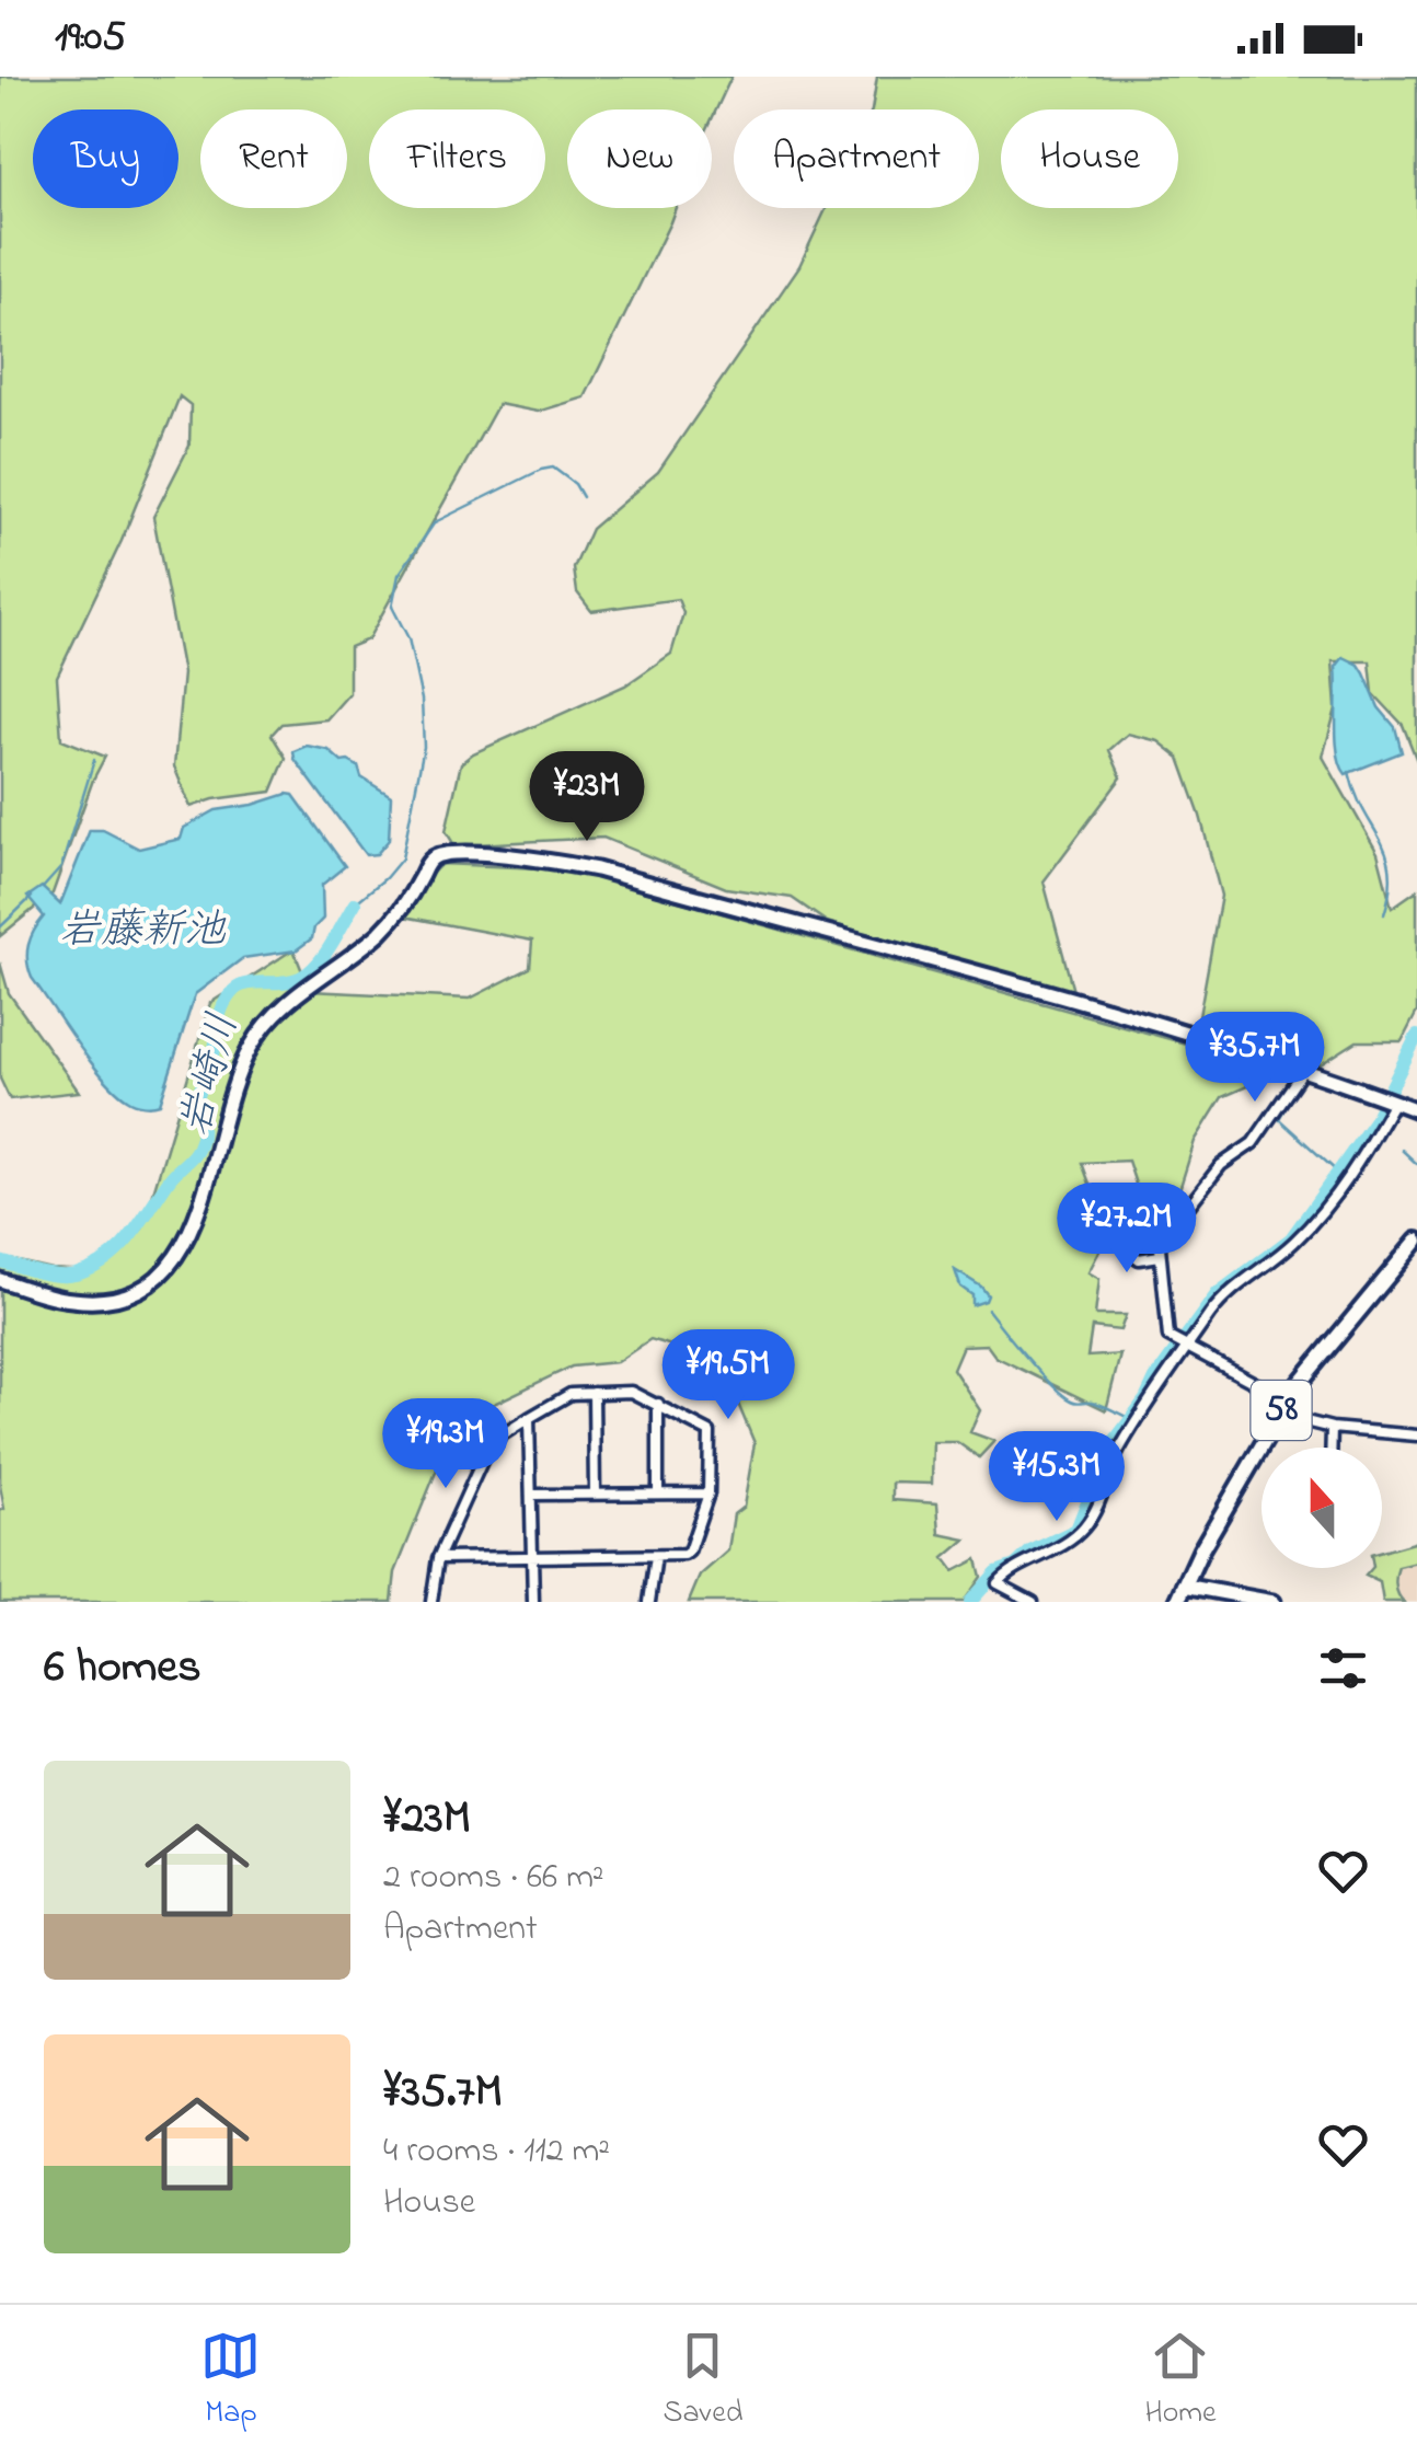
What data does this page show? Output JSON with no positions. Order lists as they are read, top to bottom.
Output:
{
  "streets": {
    "main road": ["58"]
  },
  "water": ["岩藤新池", "岩崎川"],
  "north": "top",
  "page": {
    "status": "19:05",
    "chip": [
      "Buy",
      "Rent",
      "Filters",
      "New",
      "Apartment",
      "House"
    ],
    "price": [
      "¥23M",
      "¥35.7M",
      "¥27.2M",
      "¥19.5M",
      "¥19.3M",
      "¥15.3M"
    ],
    "heading": "6 homes",
    "list": [
      {
        "name": "¥23M",
        "note": "2 rooms · 66 m² · Apartment"
      },
      {
        "name": "¥35.7M",
        "note": "4 rooms · 112 m² · House"
      }
    ],
    "tabs": ["Map", "Saved", "Home"]
  }
}
